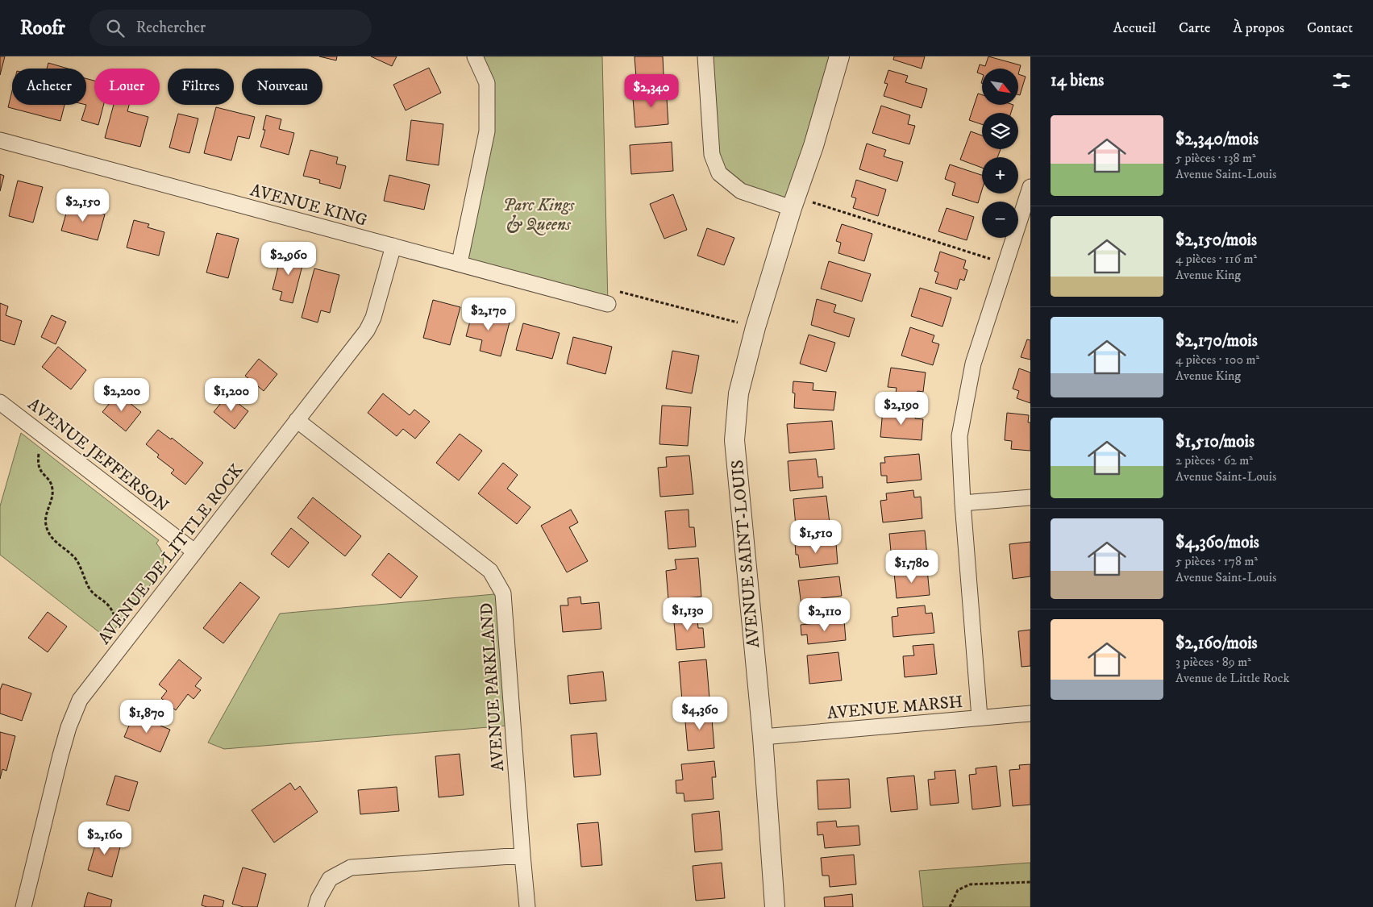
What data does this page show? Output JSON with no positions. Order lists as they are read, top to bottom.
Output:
{
  "streets": {
    "street": [
      "AVENUE KING",
      "AVENUE JEFFERSON",
      "AVENUE DE LITTLE ROCK",
      "AVENUE SAINT-LOUIS",
      "AVENUE PARKLAND",
      "AVENUE MARSH"
    ]
  },
  "crossings": [
    ["AVENUE KING", "AVENUE DE LITTLE ROCK"],
    ["AVENUE JEFFERSON", "AVENUE DE LITTLE ROCK"],
    ["AVENUE DE LITTLE ROCK", "AVENUE PARKLAND"],
    ["AVENUE SAINT-LOUIS", "AVENUE MARSH"]
  ],
  "parks": ["Parc Kings & Queens"],
  "north": "bottom right",
  "page": {
    "header": "Roofr",
    "search": "Rechercher",
    "nav": [
      "Accueil",
      "Carte",
      "À propos",
      "Contact"
    ],
    "heading": "14 biens",
    "map_buttons": ["+", "−"],
    "chip": [
      "Acheter",
      "Louer",
      "Filtres",
      "Nouveau"
    ],
    "price": [
      "$2,340",
      "$2,150",
      "$2,960",
      "$2,170",
      "$2,200",
      "$1,200",
      "$2,190",
      "$1,510",
      "$1,780",
      "$1,130",
      "$2,110",
      "$4,360",
      "$1,870",
      "$2,160"
    ],
    "list": [
      {
        "name": "$2,340/mois",
        "note": "5 pièces · 138 m² · Avenue Saint-Louis"
      },
      {
        "name": "$2,150/mois",
        "note": "4 pièces · 116 m² · Avenue King"
      },
      {
        "name": "$2,170/mois",
        "note": "4 pièces · 100 m² · Avenue King"
      },
      {
        "name": "$1,510/mois",
        "note": "2 pièces · 62 m² · Avenue Saint-Louis"
      },
      {
        "name": "$4,360/mois",
        "note": "5 pièces · 178 m² · Avenue Saint-Louis"
      },
      {
        "name": "$2,160/mois",
        "note": "3 pièces · 89 m² · Avenue de Little Rock"
      }
    ]
  }
}
